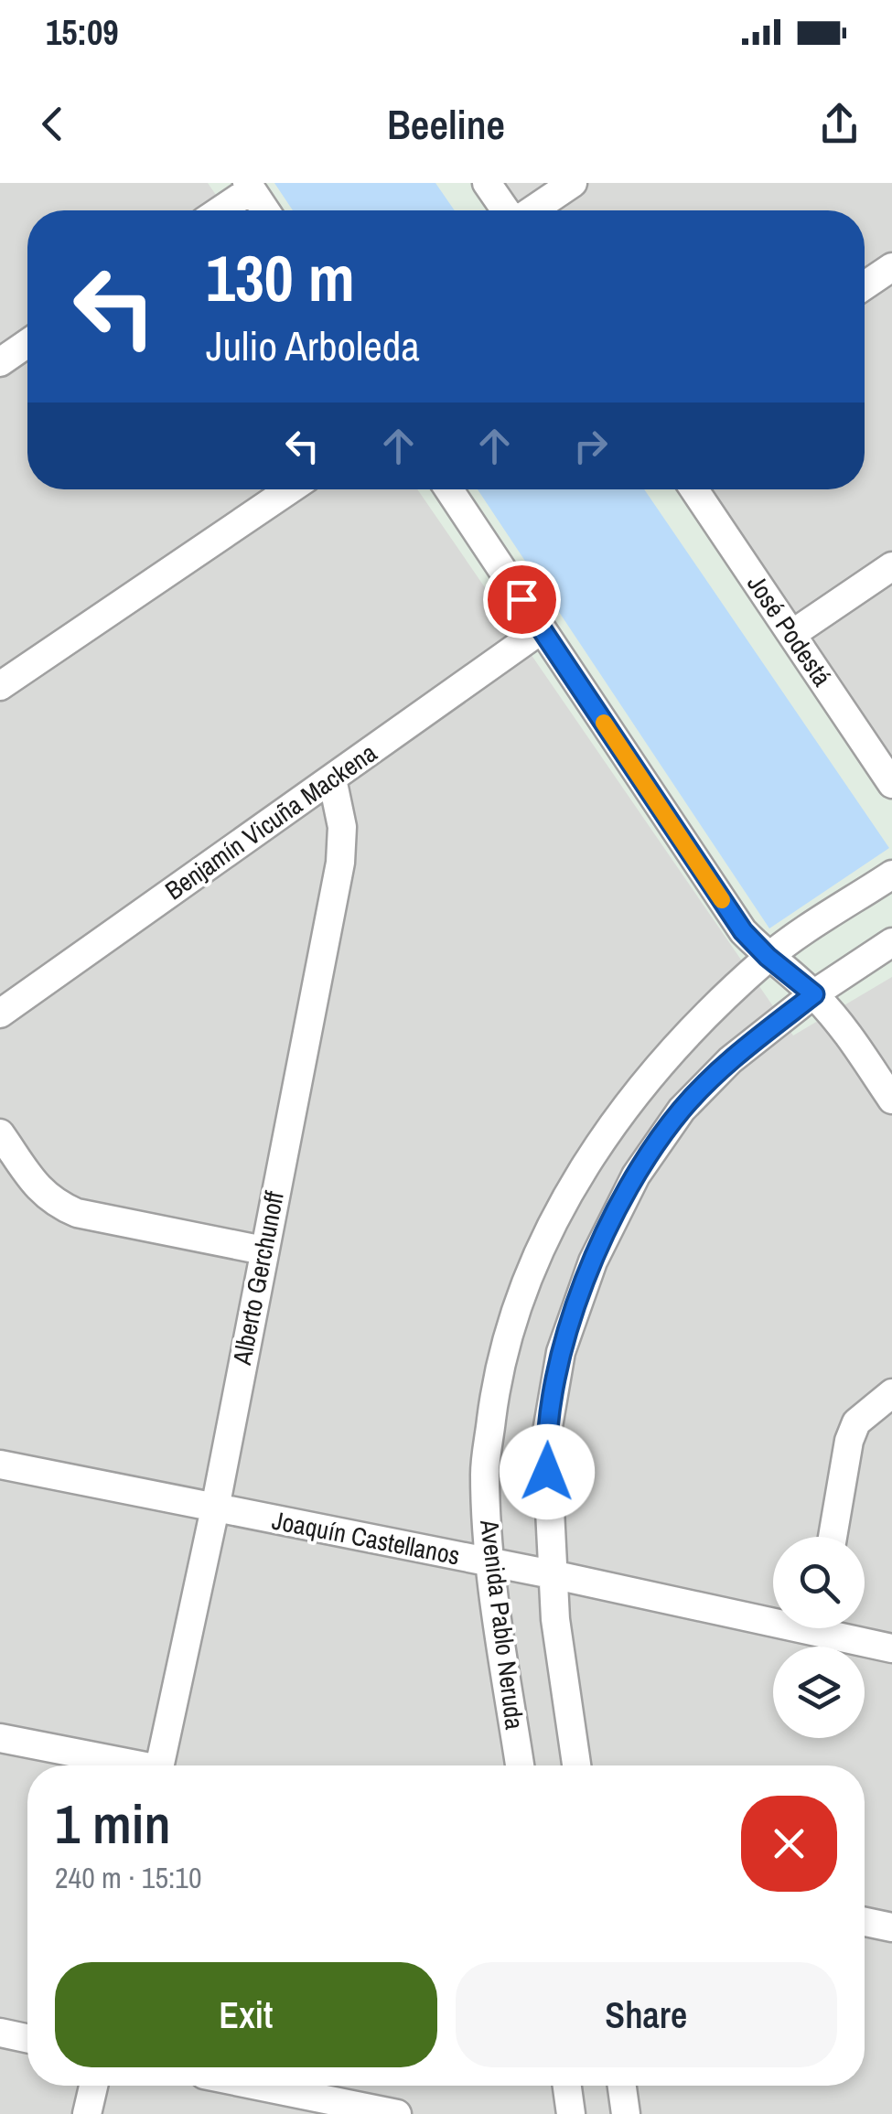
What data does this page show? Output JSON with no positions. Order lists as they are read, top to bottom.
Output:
{
  "streets": {
    "street": [
      "José Podestá",
      "Benjamín Vicuña Mackena",
      "Alberto Gerchunoff",
      "Joaquín Castellanos",
      "Avenida Pablo Neruda"
    ]
  },
  "crossings": [
    ["Benjamín Vicuña Mackena", "Alberto Gerchunoff"],
    ["Alberto Gerchunoff", "Joaquín Castellanos"],
    ["Joaquín Castellanos", "Avenida Pablo Neruda"]
  ],
  "page": {
    "status": "15:09",
    "header": "Beeline",
    "turn": ["130 m", "Julio Arboleda"],
    "heading": ["1 min", "240 m · 15:10"],
    "buttons": ["Exit", "Share"]
  }
}
